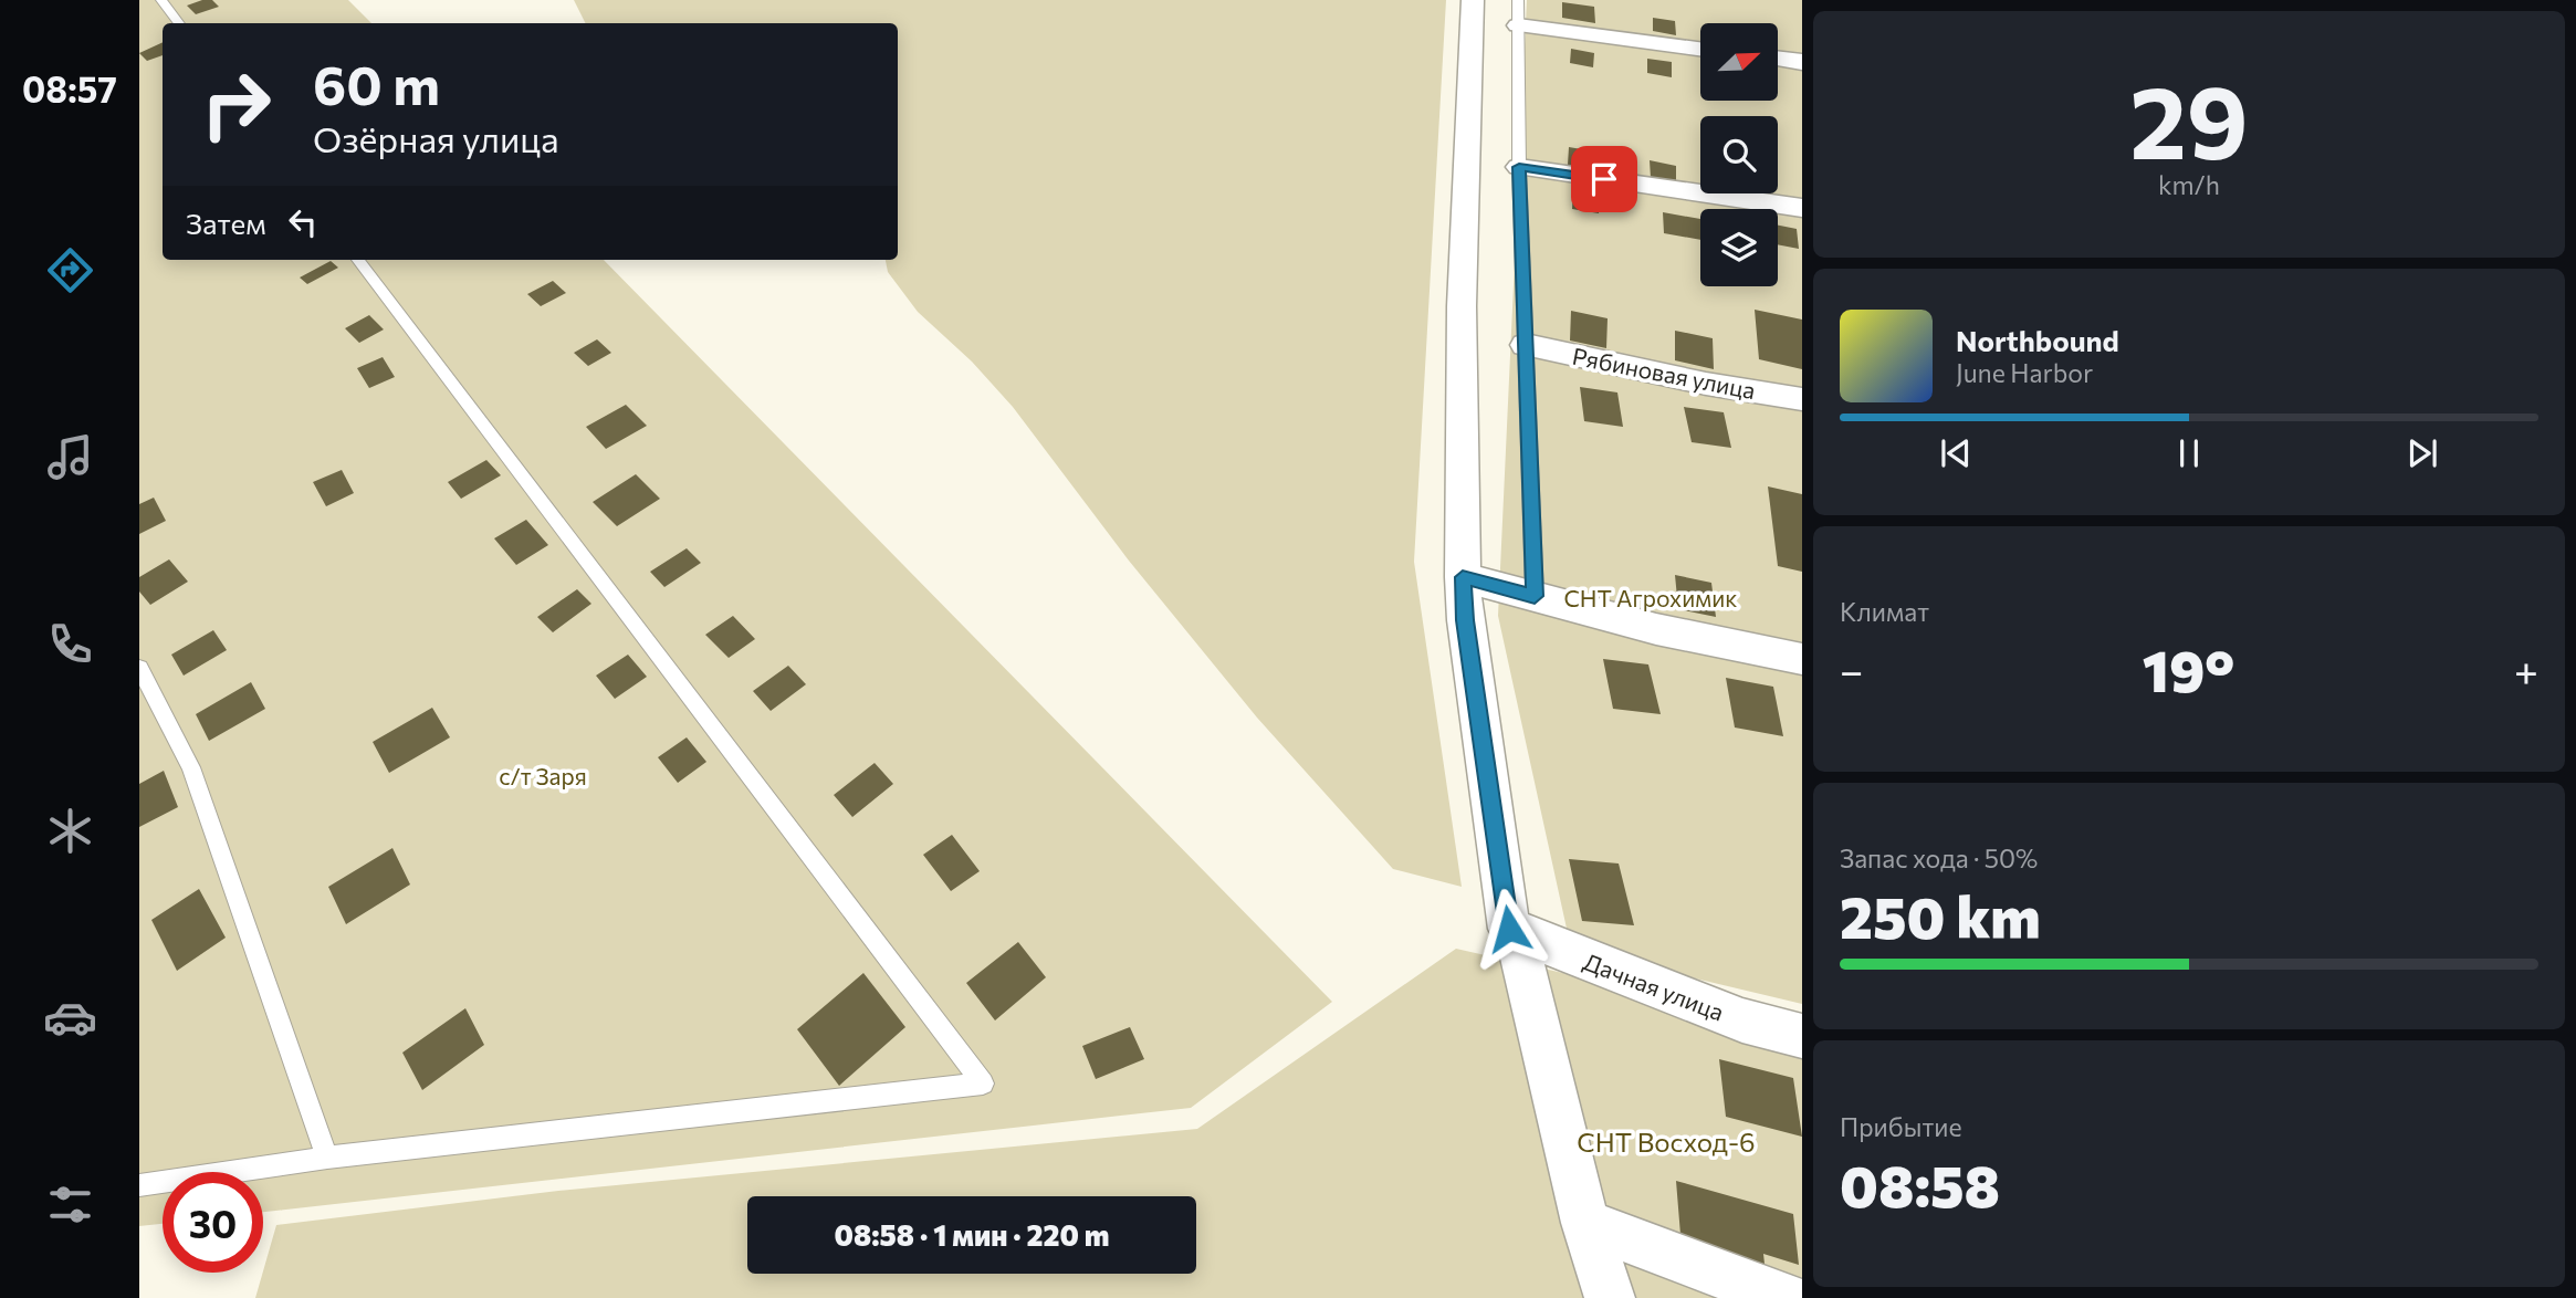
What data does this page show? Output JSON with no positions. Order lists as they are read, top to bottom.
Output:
{
  "streets": {
    "street": ["Рябиновая улица", "Дачная улица"]
  },
  "parks": ["СНТ Агрохимик", "с/т Заря", "СНТ Восход-6"],
  "north": "top right",
  "page": {
    "tabs": "08:57",
    "tile": [
      ["29", "km/h"],
      "Климат",
      ["Запас хода · 50%", "250 km"],
      ["Прибытие", "08:58"]
    ],
    "turn": ["60 m", "Озёрная улица"],
    "then": "Затем",
    "song": ["Northbound", "June Harbor"],
    "heat": ["−", "19°", "+"],
    "limit": "30",
    "trip": "08:58 · 1 мин · 220 m"
  }
}
